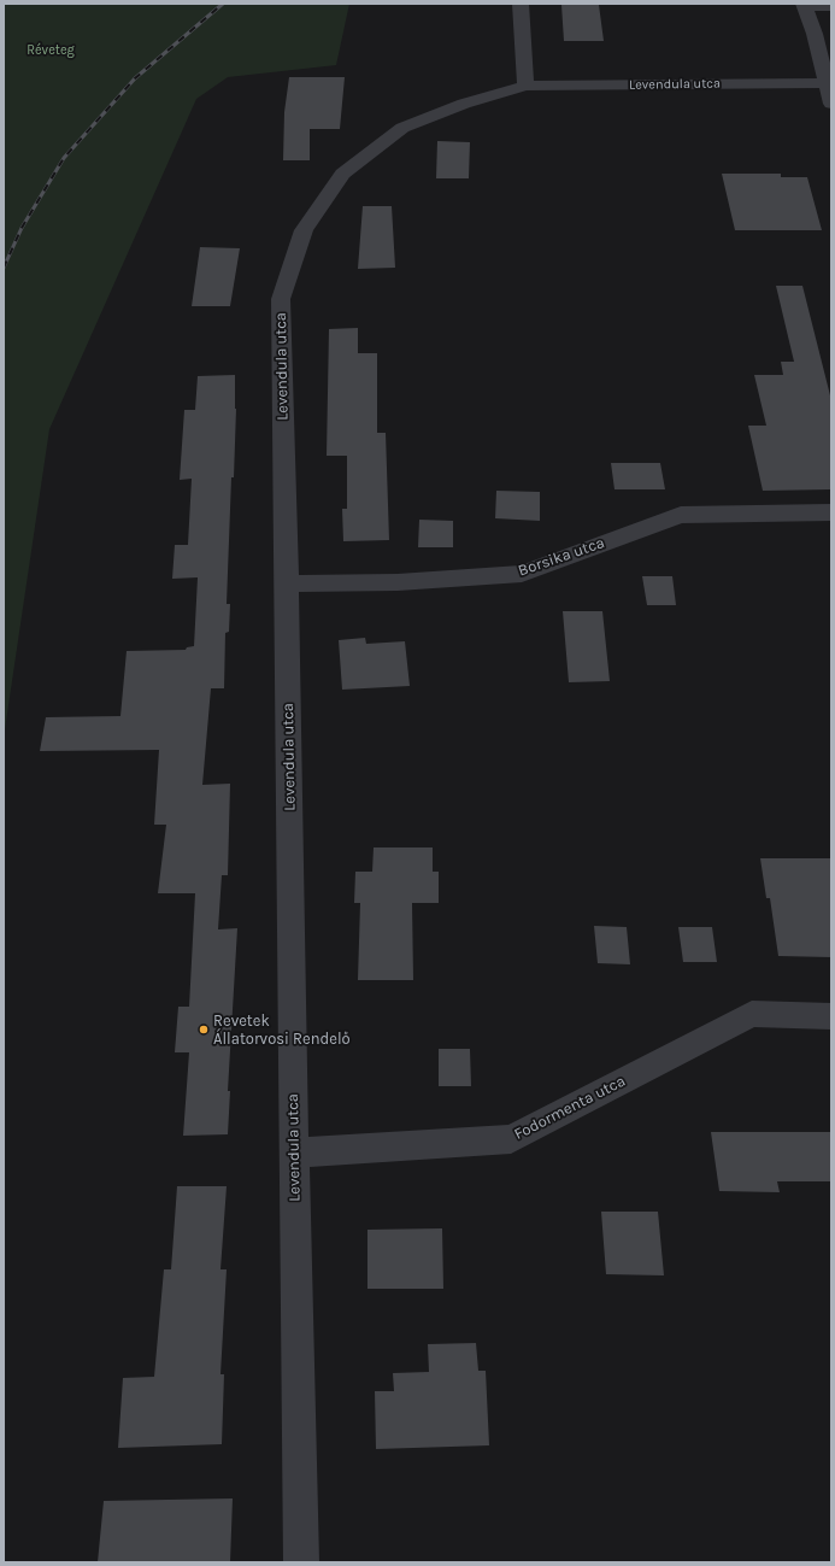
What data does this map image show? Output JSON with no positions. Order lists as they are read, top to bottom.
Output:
{
  "streets": {
    "street": ["Levendula utca", "Borsika utca", "Fodormenta utca"]
  },
  "crossings": [
    ["Levendula utca", "Borsika utca"],
    ["Levendula utca", "Fodormenta utca"]
  ],
  "parks": ["Réveteg"],
  "places": ["Revetek Állatorvosi Rendelő"]
}
